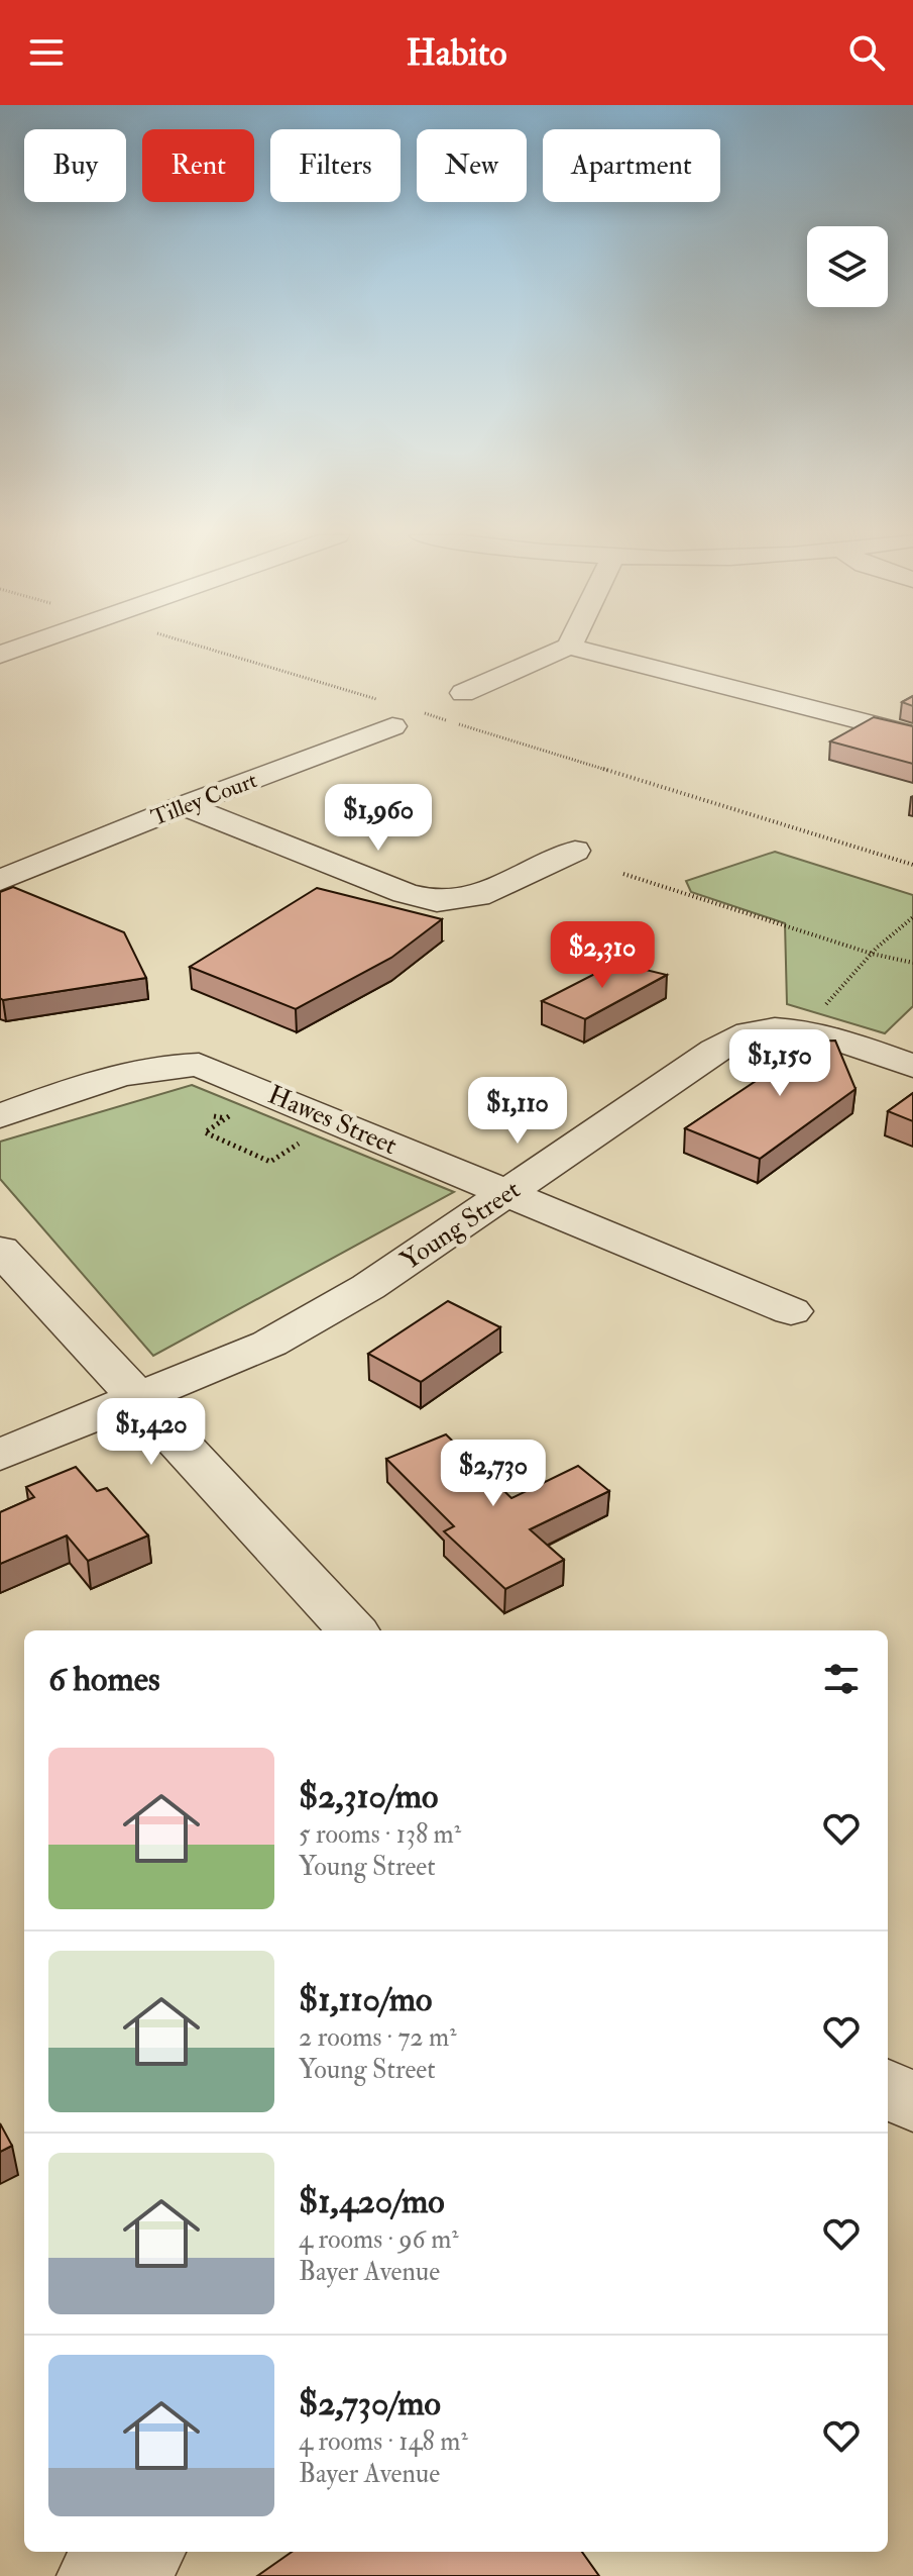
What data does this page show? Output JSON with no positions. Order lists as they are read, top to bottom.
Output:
{
  "streets": {
    "street": ["Tilley Court", "Hawes Street", "Young Street"]
  },
  "crossings": [
    ["Hawes Street", "Young Street"]
  ],
  "page": {
    "header": "Habito",
    "chip": [
      "Buy",
      "Rent",
      "Filters",
      "New",
      "Apartment"
    ],
    "price": [
      "$1,960",
      "$2,310",
      "$1,150",
      "$1,110",
      "$1,420",
      "$2,730"
    ],
    "heading": "6 homes",
    "list": [
      {
        "name": "$2,310/mo",
        "note": "5 rooms · 138 m² · Young Street"
      },
      {
        "name": "$1,110/mo",
        "note": "2 rooms · 72 m² · Young Street"
      },
      {
        "name": "$1,420/mo",
        "note": "4 rooms · 96 m² · Bayer Avenue"
      },
      {
        "name": "$2,730/mo",
        "note": "4 rooms · 148 m² · Bayer Avenue"
      }
    ]
  }
}
